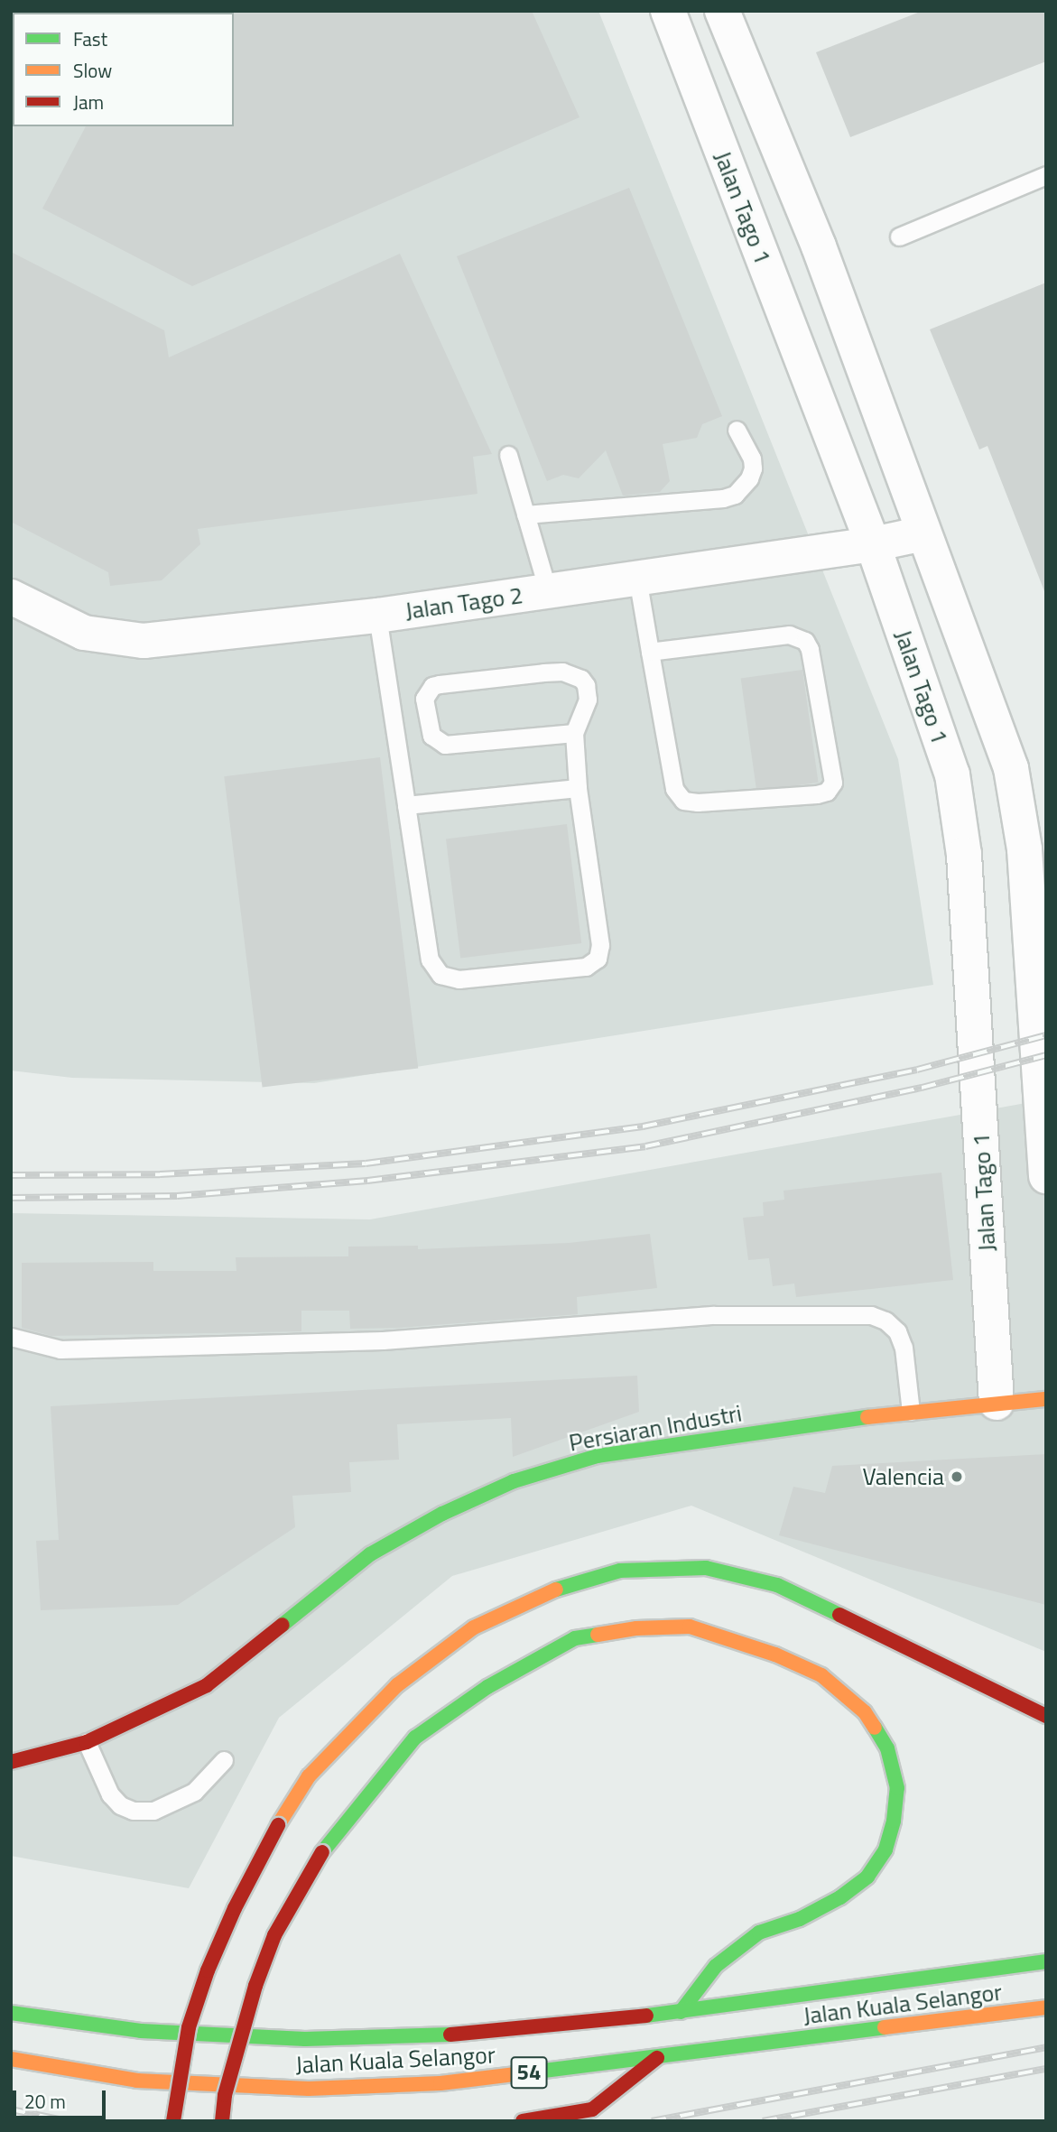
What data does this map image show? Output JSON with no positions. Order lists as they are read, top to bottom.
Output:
{
  "streets": {
    "main road": ["Persiaran Industri", "Jalan Kuala Selangor", "54"],
    "street": ["Jalan Tago 1", "Jalan Tago 2"]
  },
  "crossings": [
    ["Jalan Tago 1", "Jalan Tago 2"],
    ["Jalan Tago 1", "Persiaran Industri"]
  ],
  "places": ["Valencia"],
  "legend": ["Fast", "Slow", "Jam"],
  "scale_bar": "20 m"
}
